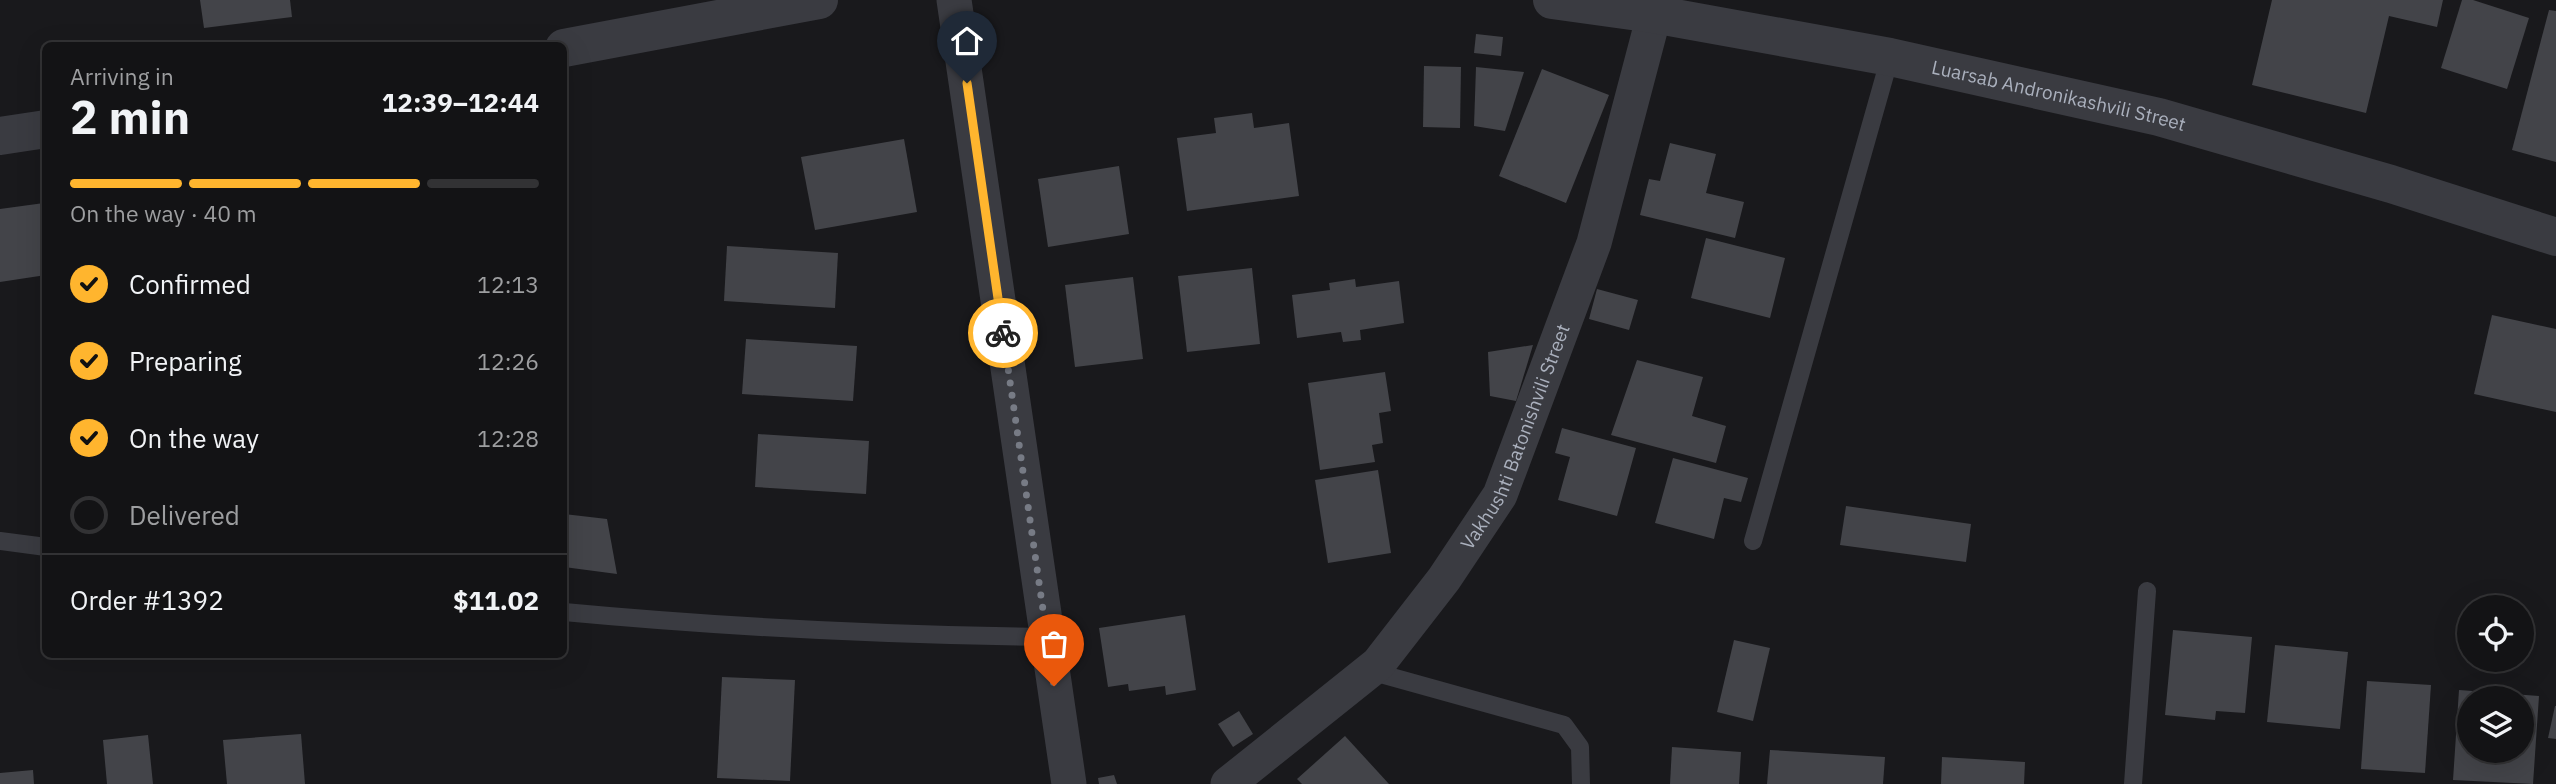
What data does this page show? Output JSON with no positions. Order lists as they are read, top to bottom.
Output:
{
  "streets": {
    "street": ["Luarsab Andronikashvili Street", "Vakhushti Batonishvili Street"]
  },
  "crossings": [
    ["Luarsab Andronikashvili Street", "Vakhushti Batonishvili Street"]
  ],
  "page": {
    "heading": ["2 min", "Arriving in", "12:39–12:44"],
    "panel": ["Order #1392", "$11.02"],
    "bar": "On the way · 40 m",
    "list": [
      ["Confirmed", "12:13"],
      ["Preparing", "12:26"],
      ["On the way", "12:28"],
      "Delivered"
    ]
  }
}
